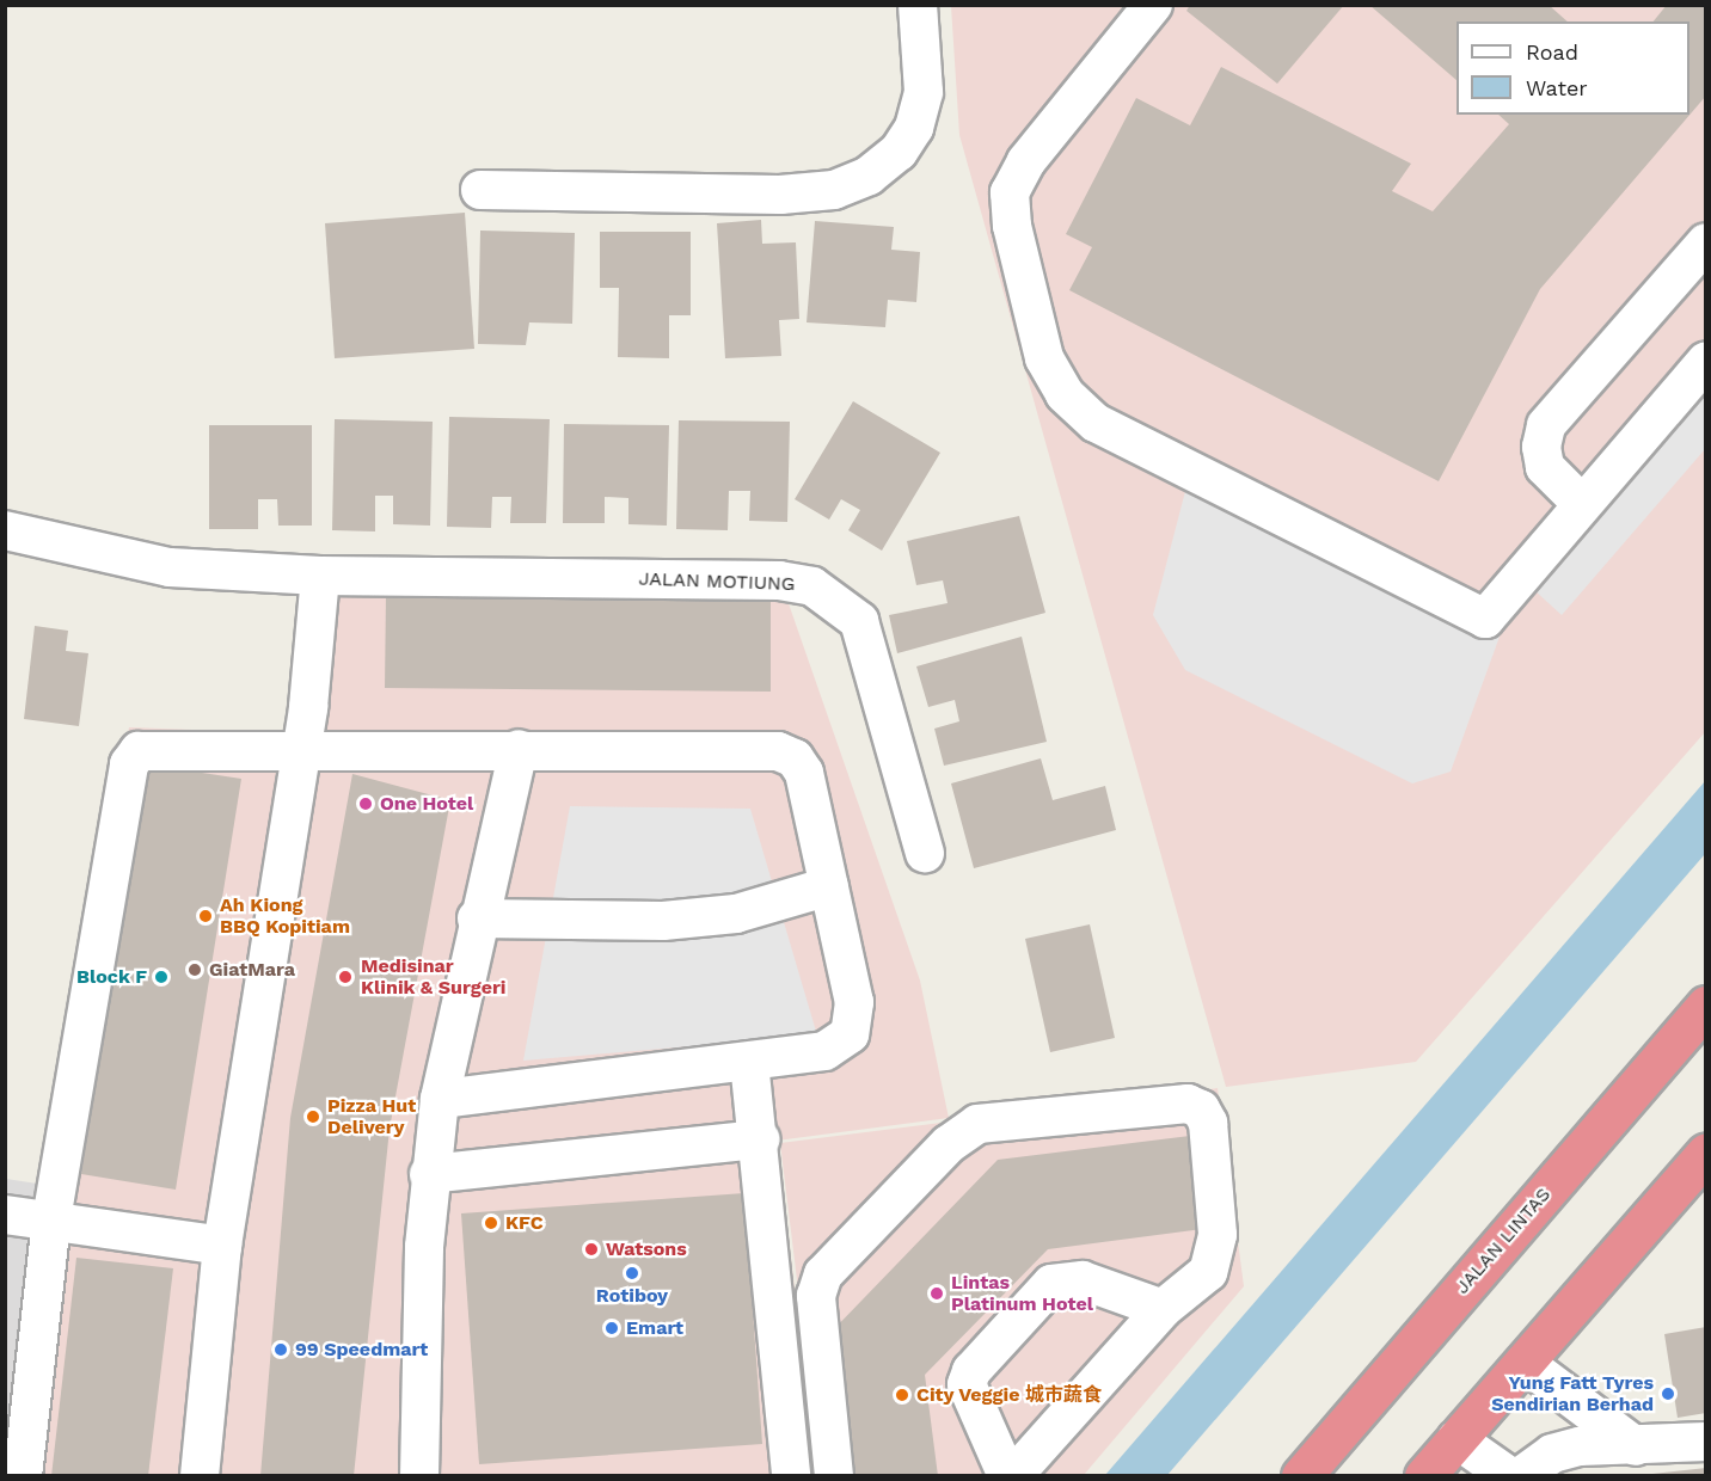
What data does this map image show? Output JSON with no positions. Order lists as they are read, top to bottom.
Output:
{
  "streets": {
    "highway": ["JALAN LINTAS"],
    "street": ["JALAN MOTIUNG"]
  },
  "places": [
    "One Hotel",
    "Ah Kiong BBQ Kopitiam",
    "GiatMara",
    "Block F",
    "Medisinar Klinik & Surgeri",
    "Pizza Hut Delivery",
    "KFC",
    "Watsons",
    "Rotiboy",
    "Lintas Platinum Hotel",
    "Emart",
    "99 Speedmart",
    "Yung Fatt Tyres Sendirian Berhad",
    "City Veggie 城市蔬食"
  ],
  "legend": ["Road", "Water"]
}
